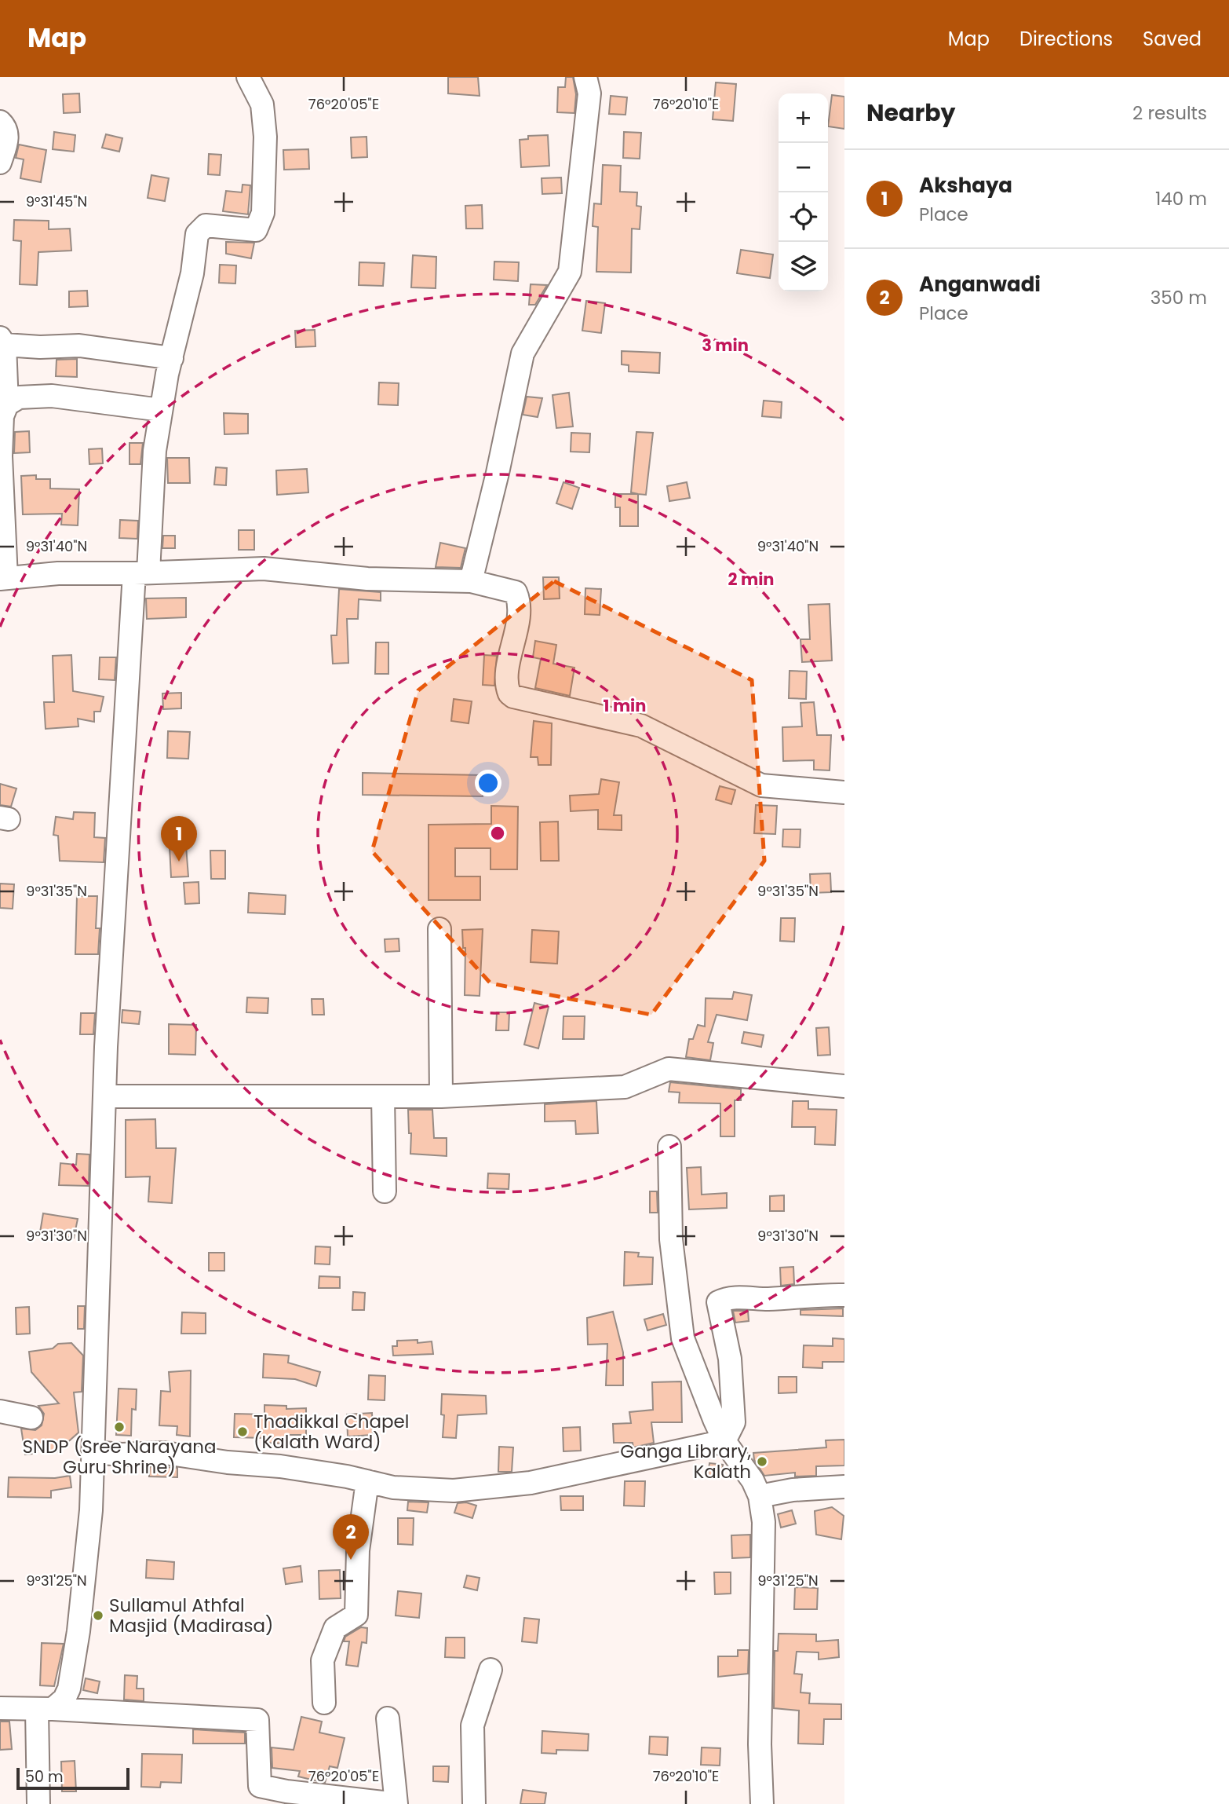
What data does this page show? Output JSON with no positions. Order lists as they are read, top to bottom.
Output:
{
  "places": [
    "SNDP (Sree Narayana Guru Shrine)",
    "Thadikkal Chapel (Kalath Ward)",
    "Ganga Library, Kalath",
    "Sullamul Athfal Masjid (Madirasa)"
  ],
  "scale_bar": "50 m",
  "page": {
    "header": "Map",
    "nav": ["Map", "Directions", "Saved"],
    "heading": ["Nearby", "2 results"],
    "map_buttons": ["+", "−"],
    "list": [
      {
        "mark": "1",
        "name": "Akshaya",
        "note": "Place",
        "value": "140 m"
      },
      {
        "mark": "2",
        "name": "Anganwadi",
        "note": "Place",
        "value": "350 m"
      }
    ],
    "pins": ["1", "2"],
    "scale": "50 m"
  },
  "coordinates": [
    "76°20'05\"E",
    "76°20'10\"E",
    "9°31'45\"N",
    "9°31'40\"N",
    "9°31'35\"N",
    "9°31'30\"N",
    "9°31'25\"N"
  ],
  "rings": ["3 min", "2 min", "1 min"]
}
